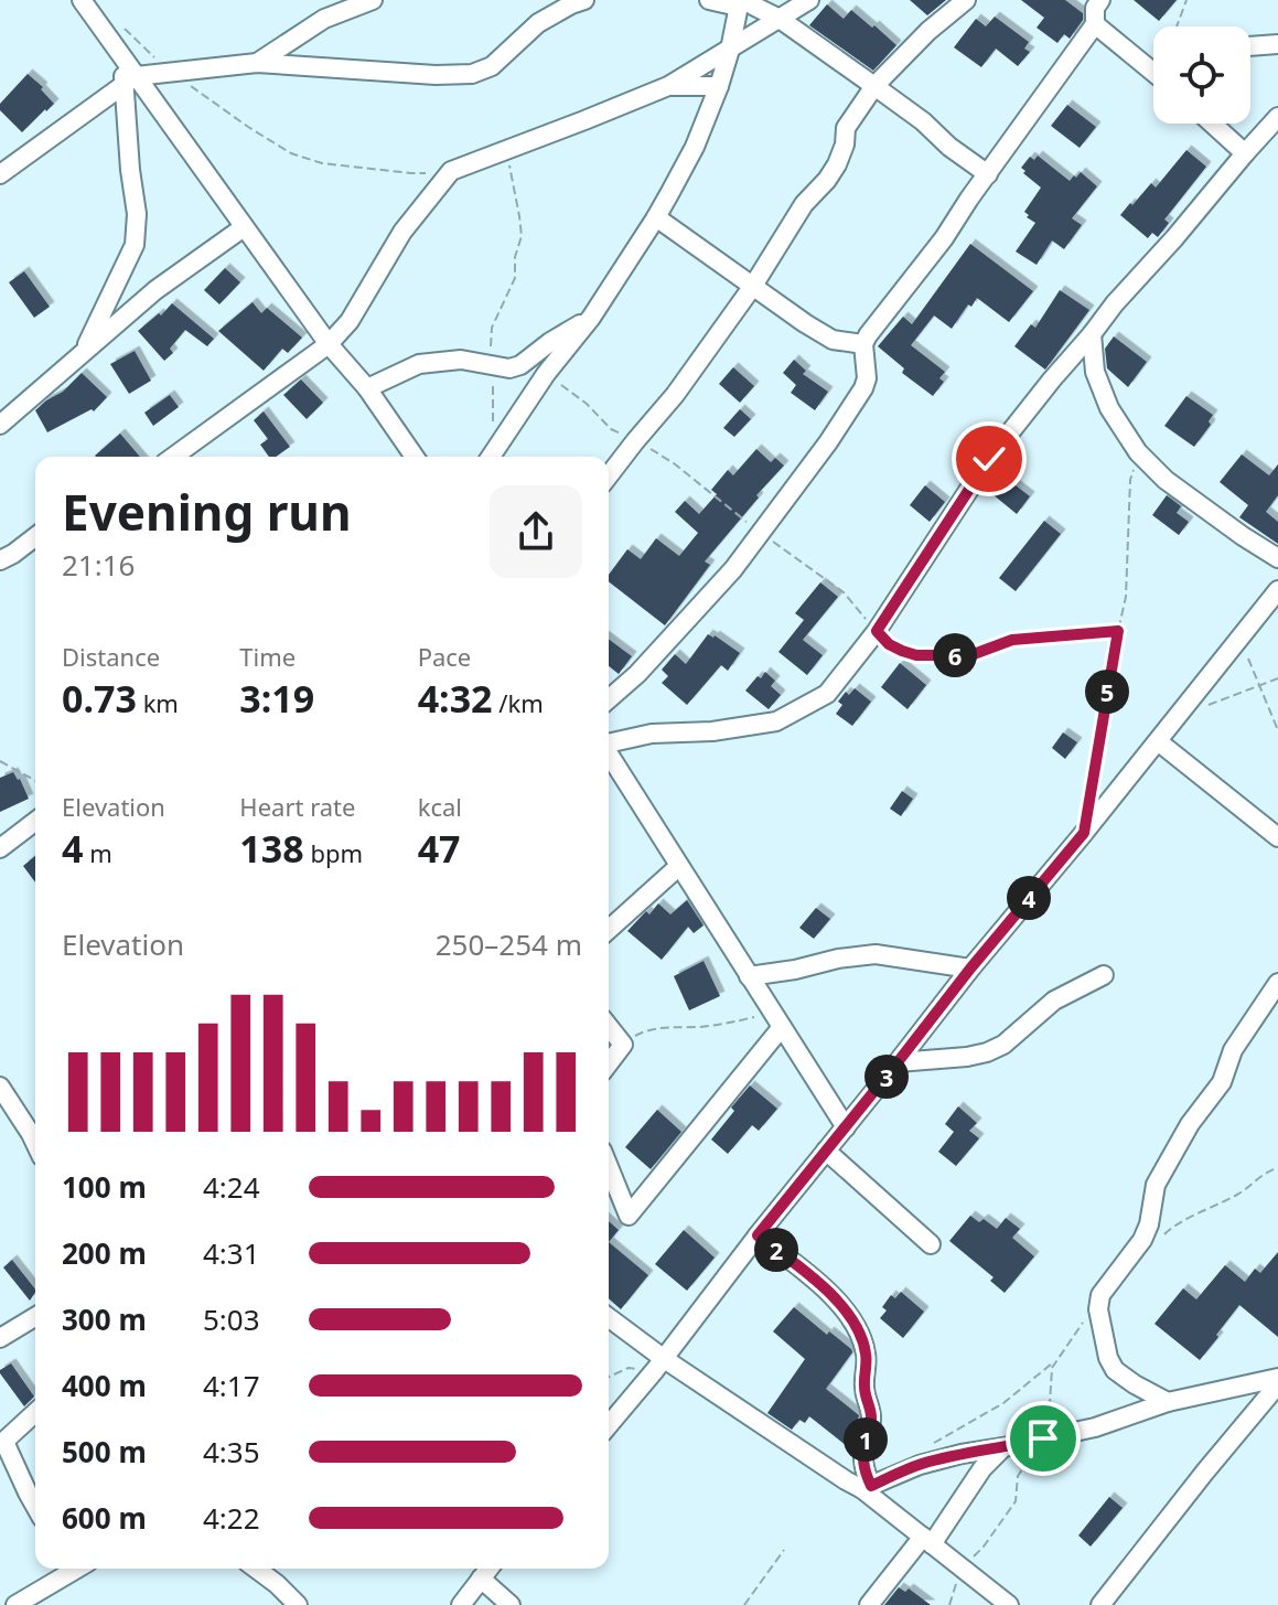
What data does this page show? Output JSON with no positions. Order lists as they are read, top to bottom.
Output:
{
  "page": {
    "heading": ["Evening run", "21:16"],
    "stats": [
      ["Distance", "0.73 km"],
      ["Time", "3:19"],
      ["Pace", "4:32 /km"],
      ["Elevation", "4 m"],
      ["Heart rate", "138 bpm"],
      ["kcal", "47"]
    ],
    "pins": [
      "6",
      "5",
      "4",
      "3",
      "2",
      "1"
    ],
    "chart": ["Elevation", "250–254 m"],
    "list": [
      {
        "name": "100 m",
        "note": "4:24"
      },
      {
        "name": "200 m",
        "note": "4:31"
      },
      {
        "name": "300 m",
        "note": "5:03"
      },
      {
        "name": "400 m",
        "note": "4:17"
      },
      {
        "name": "500 m",
        "note": "4:35"
      },
      {
        "name": "600 m",
        "note": "4:22"
      }
    ]
  }
}
